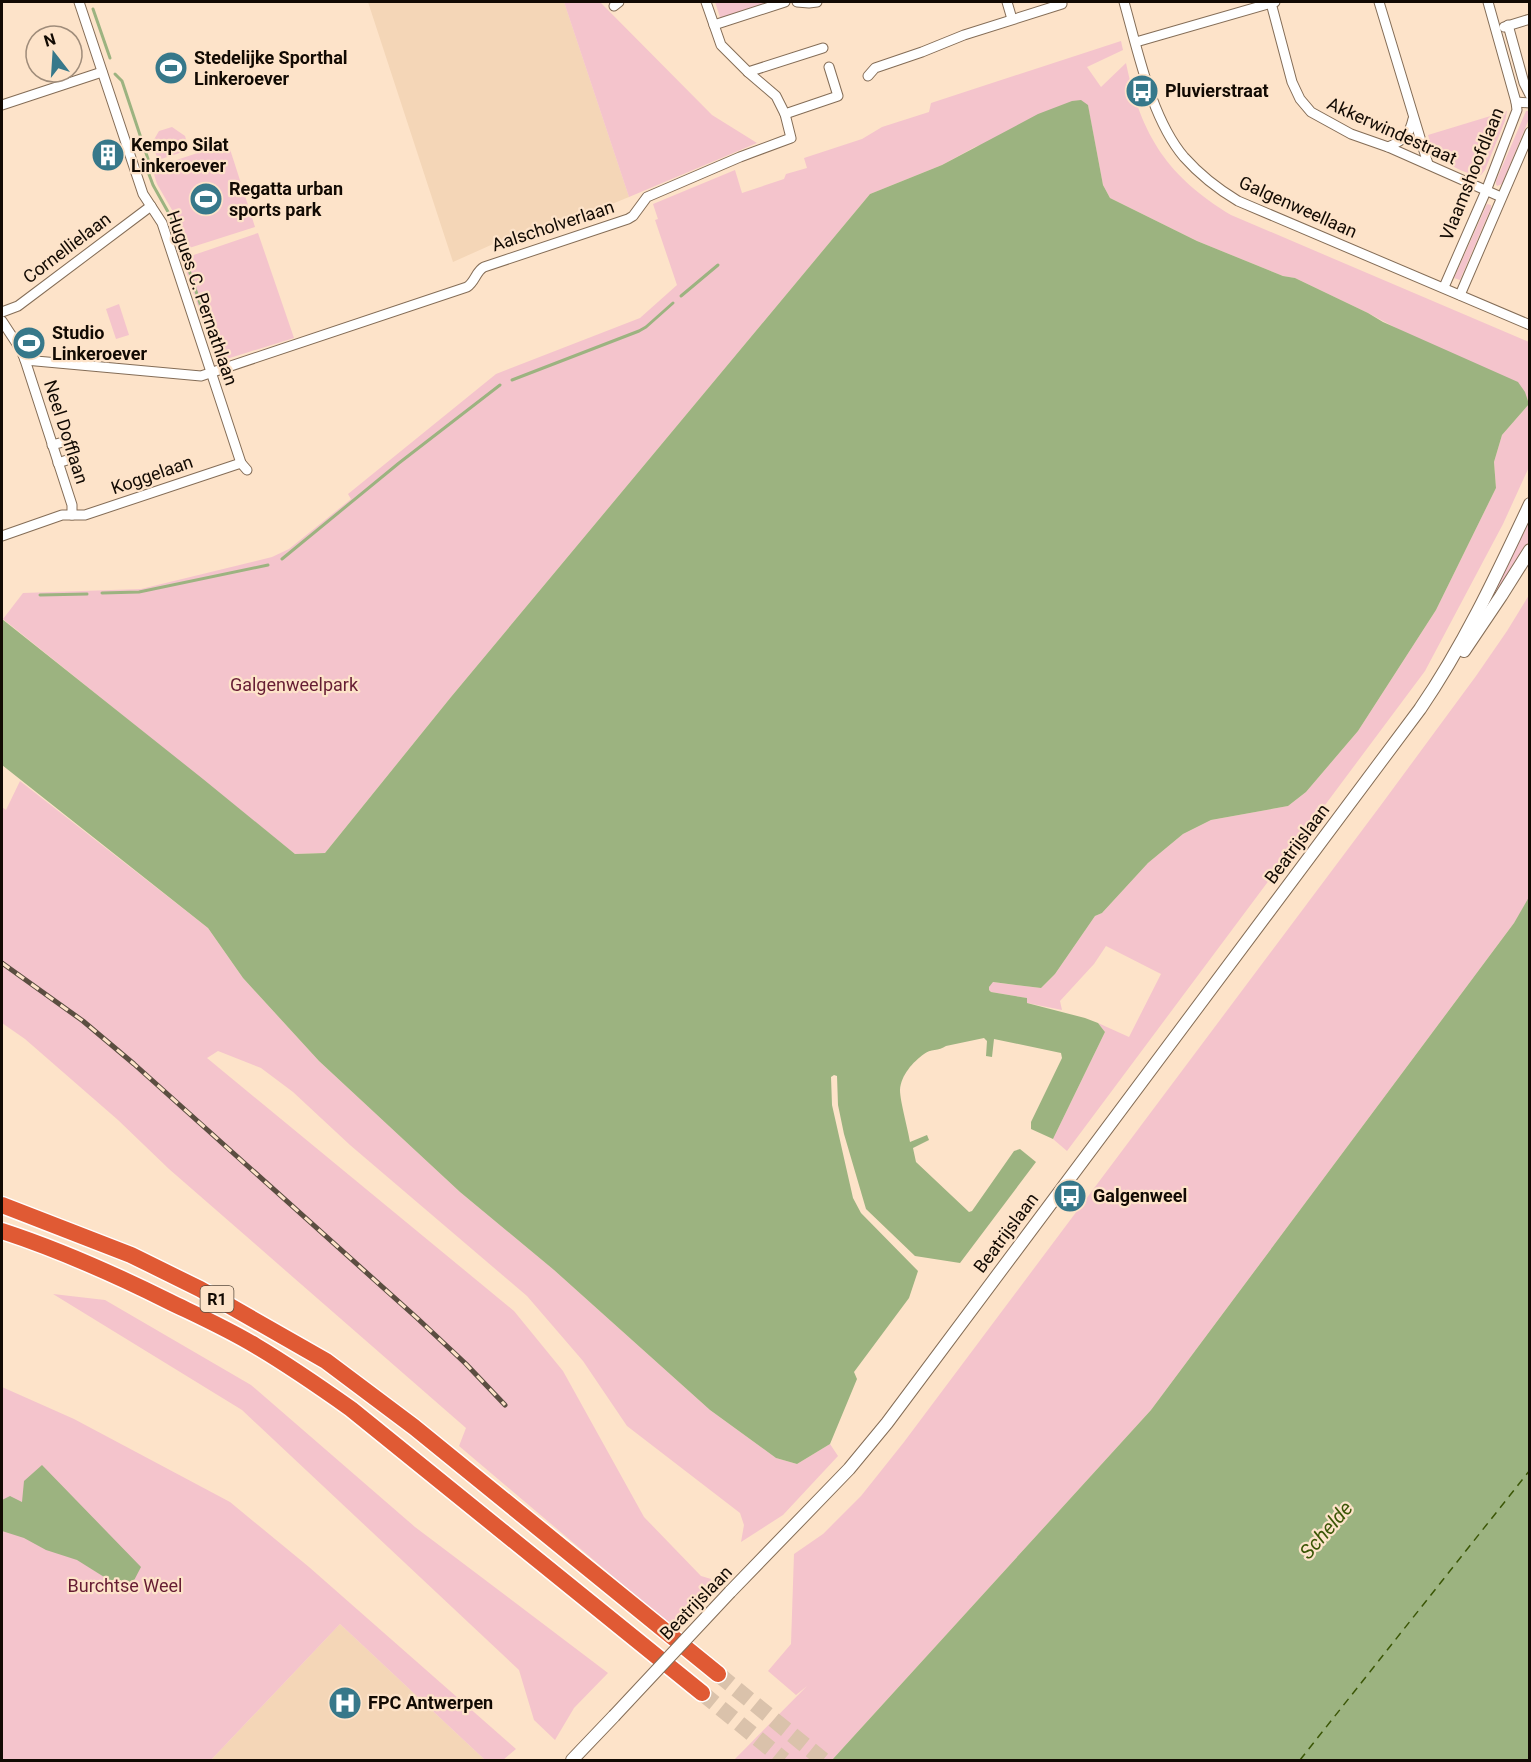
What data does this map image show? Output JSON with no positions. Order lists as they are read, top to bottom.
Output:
{
  "streets": {
    "highway": ["R1"],
    "street": [
      "Akkerwindestraat",
      "Vlaamshoofdlaan",
      "Galgenweellaan",
      "Aalscholverlaan",
      "Cornellielaan",
      "Hugues C. Pernathlaan",
      "Neel Dofflaan",
      "Koggelaan",
      "Beatrijslaan"
    ]
  },
  "crossings": [
    ["Akkerwindestraat", "Vlaamshoofdlaan"],
    ["Vlaamshoofdlaan", "Galgenweellaan"],
    ["Aalscholverlaan", "Hugues C. Pernathlaan"],
    ["Aalscholverlaan", "Neel Dofflaan"],
    ["Cornellielaan", "Hugues C. Pernathlaan"],
    ["Hugues C. Pernathlaan", "Koggelaan"],
    ["Neel Dofflaan", "Koggelaan"]
  ],
  "water": ["Schelde"],
  "parks": ["Galgenweelpark", "Burchtse Weel"],
  "places": {
    "sports": ["Stedelijke Sporthal Linkeroever", "Regatta urban sports park", "Studio Linkeroever"],
    "bus stop": ["Pluvierstraat", "Galgenweel"],
    "building": ["Kempo Silat Linkeroever"],
    "hospital": ["FPC Antwerpen"]
  },
  "north": "top"
}
